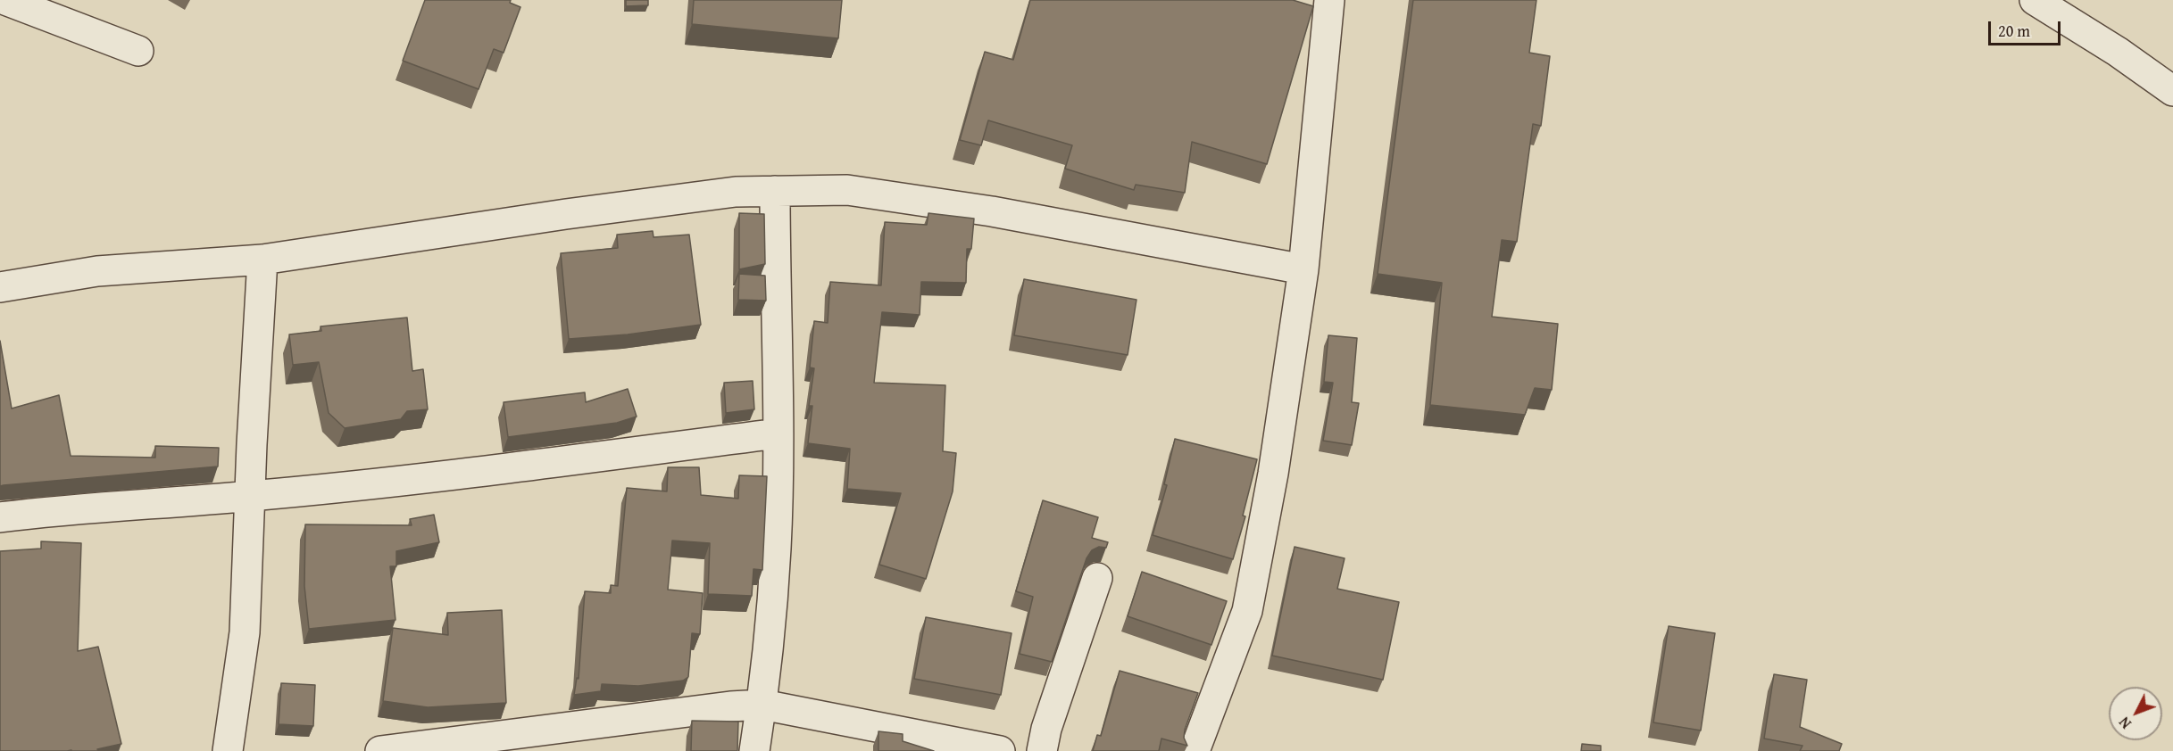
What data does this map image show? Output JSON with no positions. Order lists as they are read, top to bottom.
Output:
{
  "scale_bar": "20 m",
  "north": "bottom left"
}
